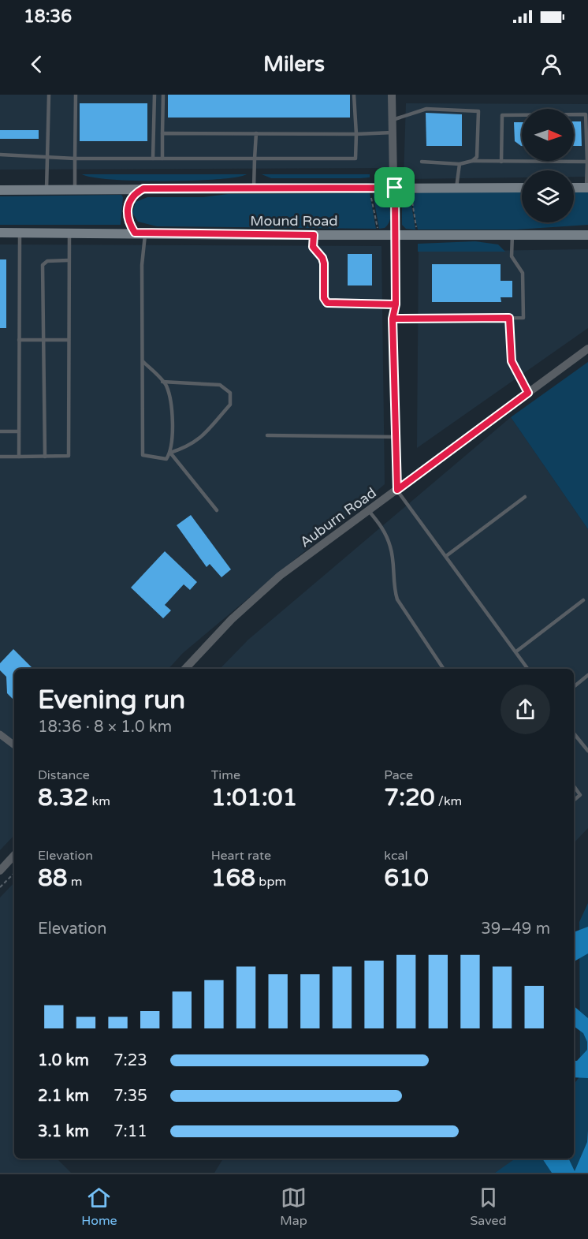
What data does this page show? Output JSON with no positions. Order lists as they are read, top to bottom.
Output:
{
  "streets": {
    "main road": ["Mound Road"],
    "street": ["Auburn Road"]
  },
  "north": "right",
  "page": {
    "status": "18:36",
    "header": "Milers",
    "heading": ["Evening run", "18:36 · 8 × 1.0 km"],
    "stats": [
      ["Distance", "8.32 km"],
      ["Time", "1:01:01"],
      ["Pace", "7:20 /km"],
      ["Elevation", "88 m"],
      ["Heart rate", "168 bpm"],
      ["kcal", "610"]
    ],
    "chart": ["Elevation", "39–49 m"],
    "list": [
      {
        "name": "1.0 km",
        "note": "7:23"
      },
      {
        "name": "2.1 km",
        "note": "7:35"
      },
      {
        "name": "3.1 km",
        "note": "7:11"
      }
    ],
    "tabs": ["Home", "Map", "Saved"]
  }
}
